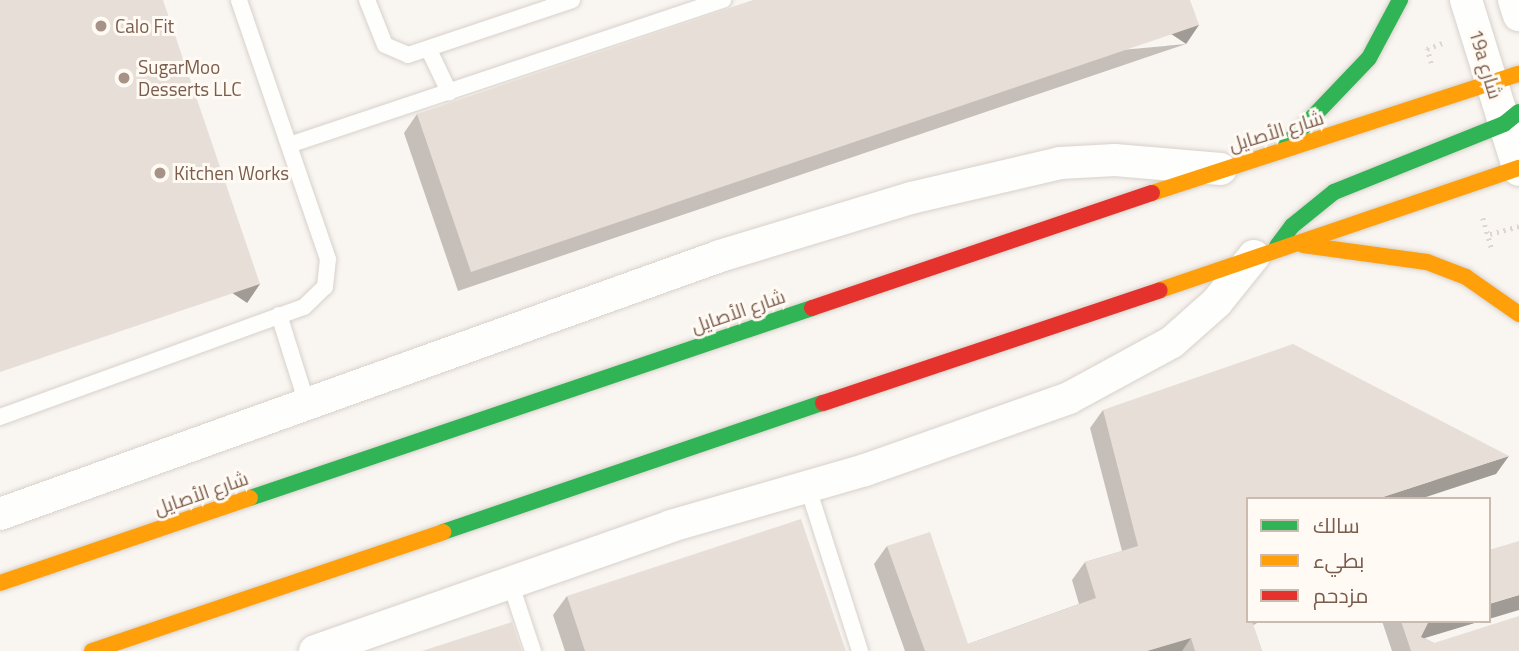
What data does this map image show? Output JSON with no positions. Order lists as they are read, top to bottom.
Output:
{
  "streets": {
    "main road": ["شارع الأصايل"],
    "street": ["19a شارع"]
  },
  "crossings": [
    ["19a شارع", "شارع الأصايل"]
  ],
  "places": ["Calo Fit", "SugarMoo Desserts LLC", "Kitchen Works"],
  "legend": ["سالك", "بطيء", "مزدحم"]
}
